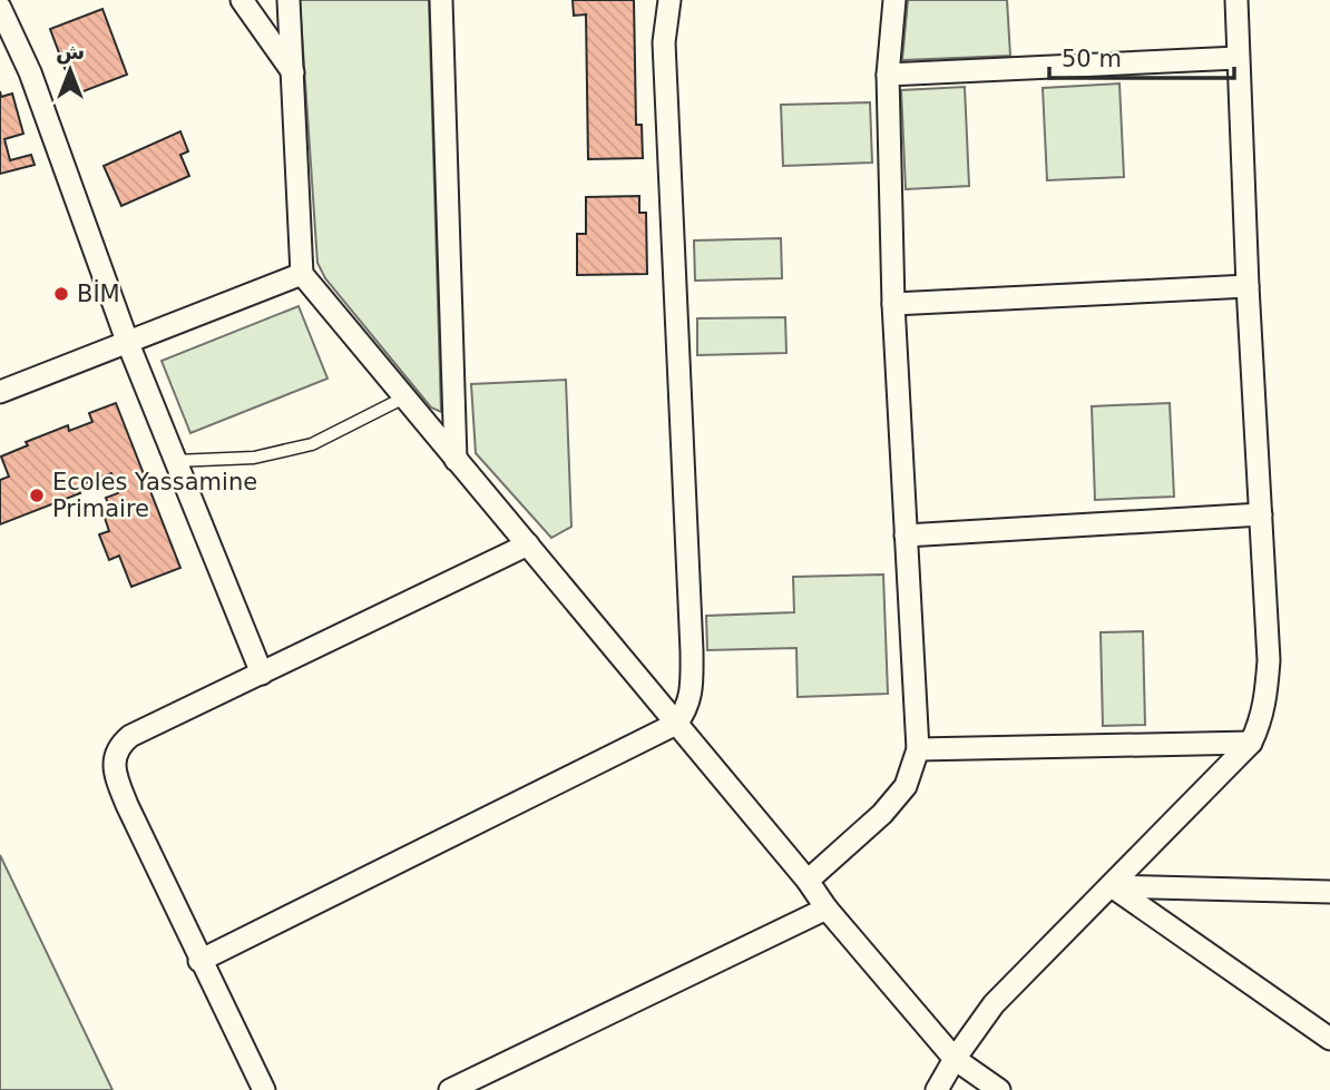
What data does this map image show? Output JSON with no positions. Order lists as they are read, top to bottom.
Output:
{
  "places": ["BİM", "Ecoles Yassamine Primaire"],
  "scale_bar": "50 m",
  "north": "top"
}
